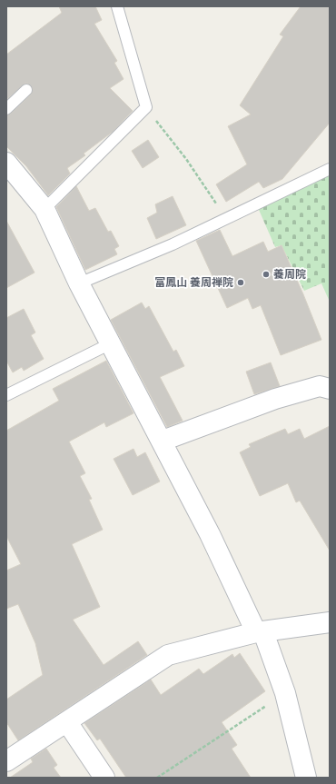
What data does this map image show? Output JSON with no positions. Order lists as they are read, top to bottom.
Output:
{
  "places": ["養周院", "富鳳山 養周禅院"]
}
